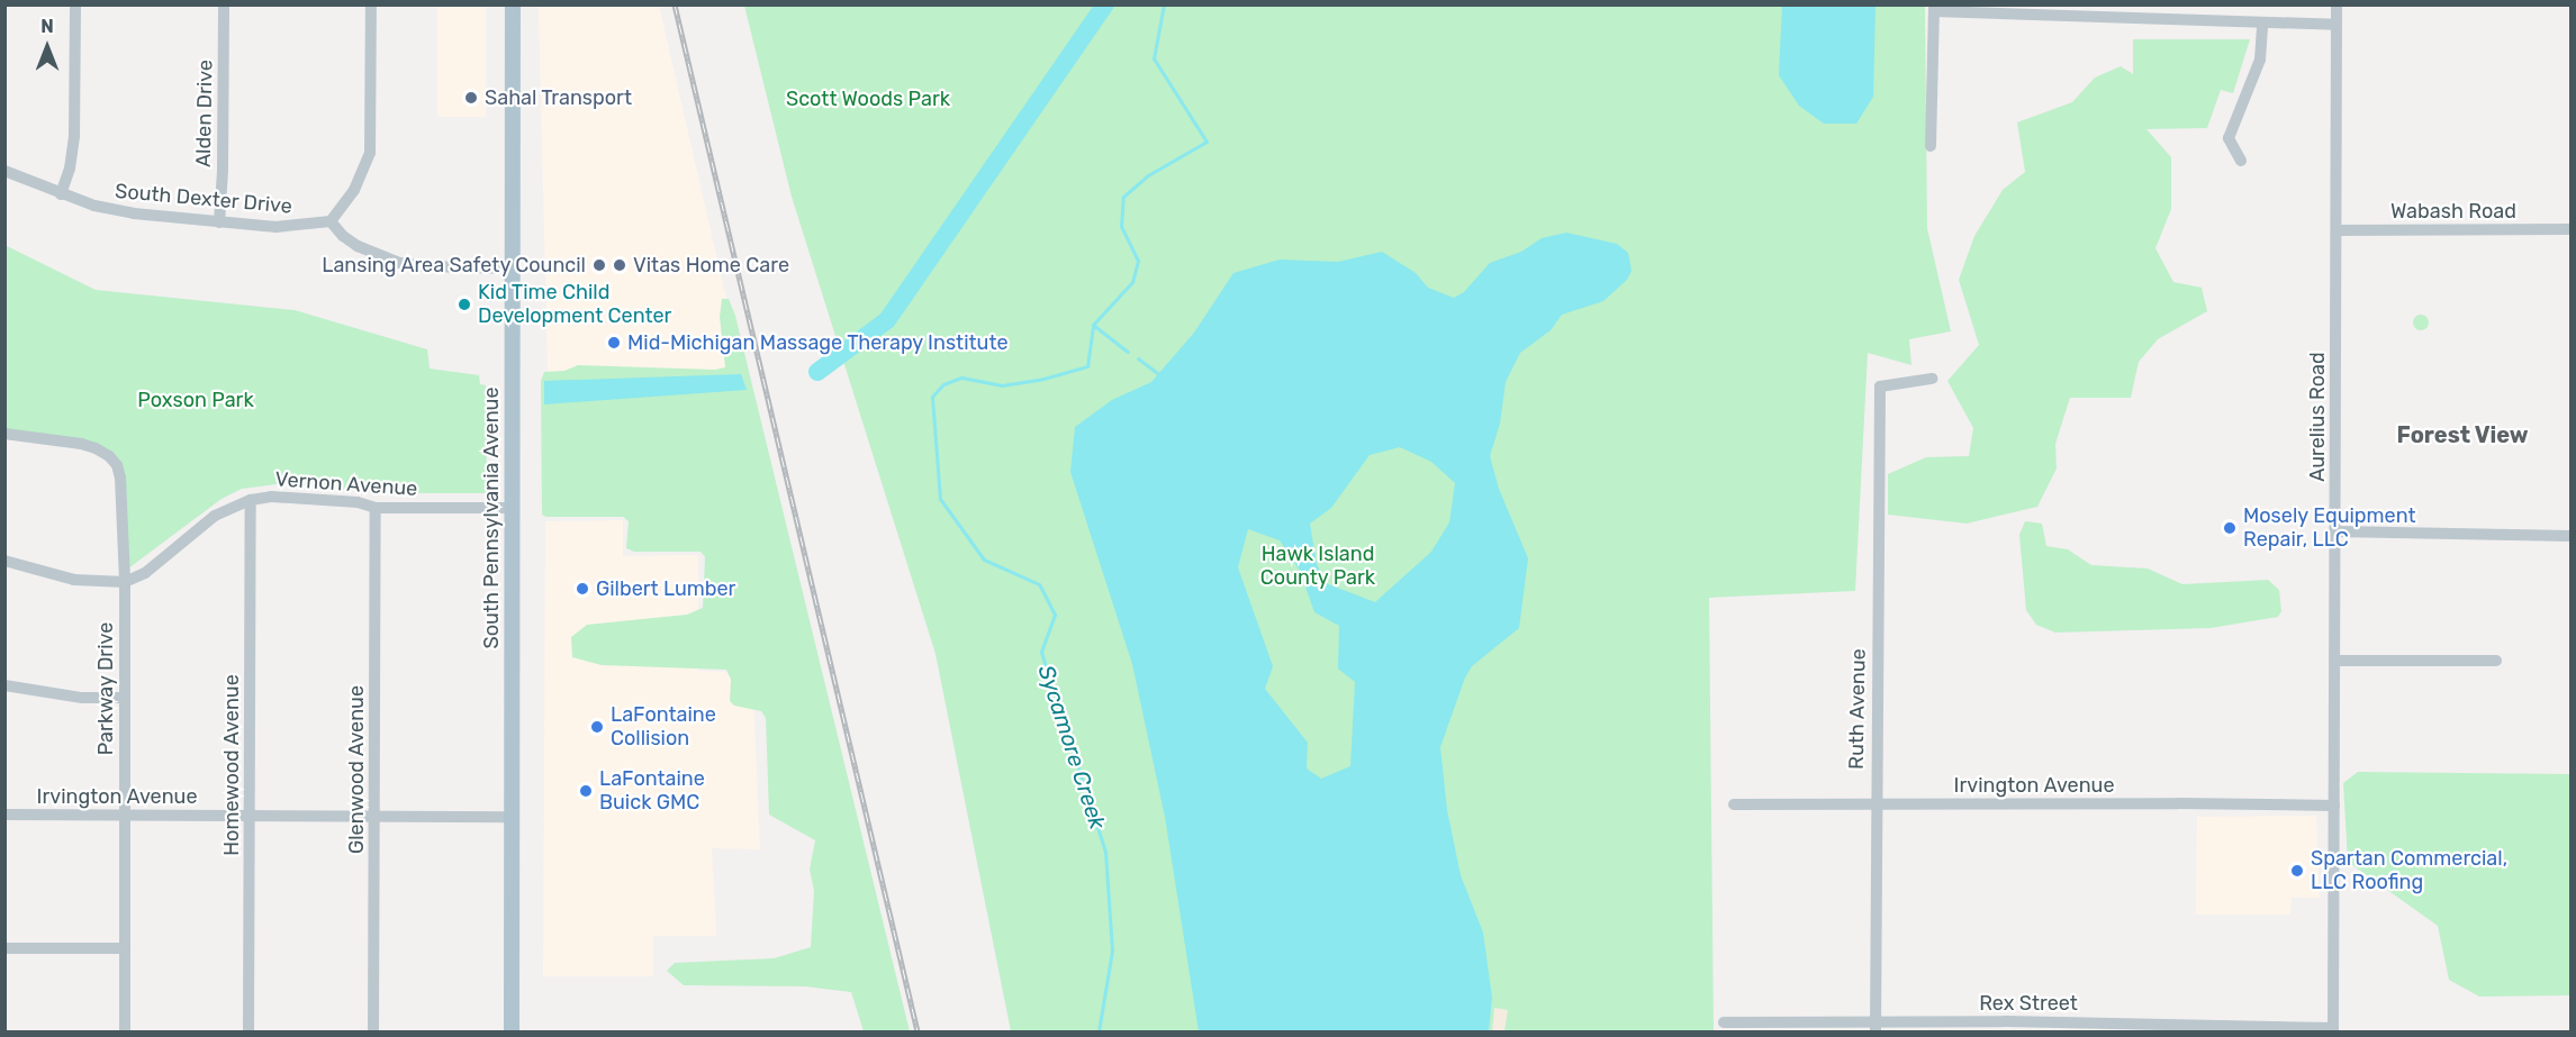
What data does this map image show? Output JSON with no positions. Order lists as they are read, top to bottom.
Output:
{
  "streets": {
    "main road": ["South Pennsylvania Avenue"],
    "street": [
      "Alden Drive",
      "South Dexter Drive",
      "Wabash Road",
      "Aurelius Road",
      "Vernon Avenue",
      "Parkway Drive",
      "Ruth Avenue",
      "Homewood Avenue",
      "Glenwood Avenue",
      "Irvington Avenue",
      "Rex Street"
    ]
  },
  "crossings": [
    ["Alden Drive", "South Dexter Drive"],
    ["Wabash Road", "Aurelius Road"],
    ["Aurelius Road", "Irvington Avenue"],
    ["Aurelius Road", "Rex Street"],
    ["Vernon Avenue", "South Pennsylvania Avenue"],
    ["Vernon Avenue", "Parkway Drive"],
    ["Vernon Avenue", "Homewood Avenue"],
    ["Vernon Avenue", "Glenwood Avenue"],
    ["South Pennsylvania Avenue", "Irvington Avenue"],
    ["Parkway Drive", "Irvington Avenue"],
    ["Ruth Avenue", "Irvington Avenue"],
    ["Ruth Avenue", "Rex Street"],
    ["Homewood Avenue", "Irvington Avenue"],
    ["Glenwood Avenue", "Irvington Avenue"]
  ],
  "districts": ["Forest View"],
  "water": ["Sycamore Creek"],
  "parks": ["Scott Woods Park", "Poxson Park", "Hawk Island County Park"],
  "places": [
    "Sahal Transport",
    "Lansing Area Safety Council",
    "Vitas Home Care",
    "Kid Time Child Development Center",
    "Mid-Michigan Massage Therapy Institute",
    "Mosely Equipment Repair, LLC",
    "Gilbert Lumber",
    "LaFontaine Collision",
    "LaFontaine Buick GMC",
    "Spartan Commercial, LLC Roofing"
  ],
  "north": "top"
}
